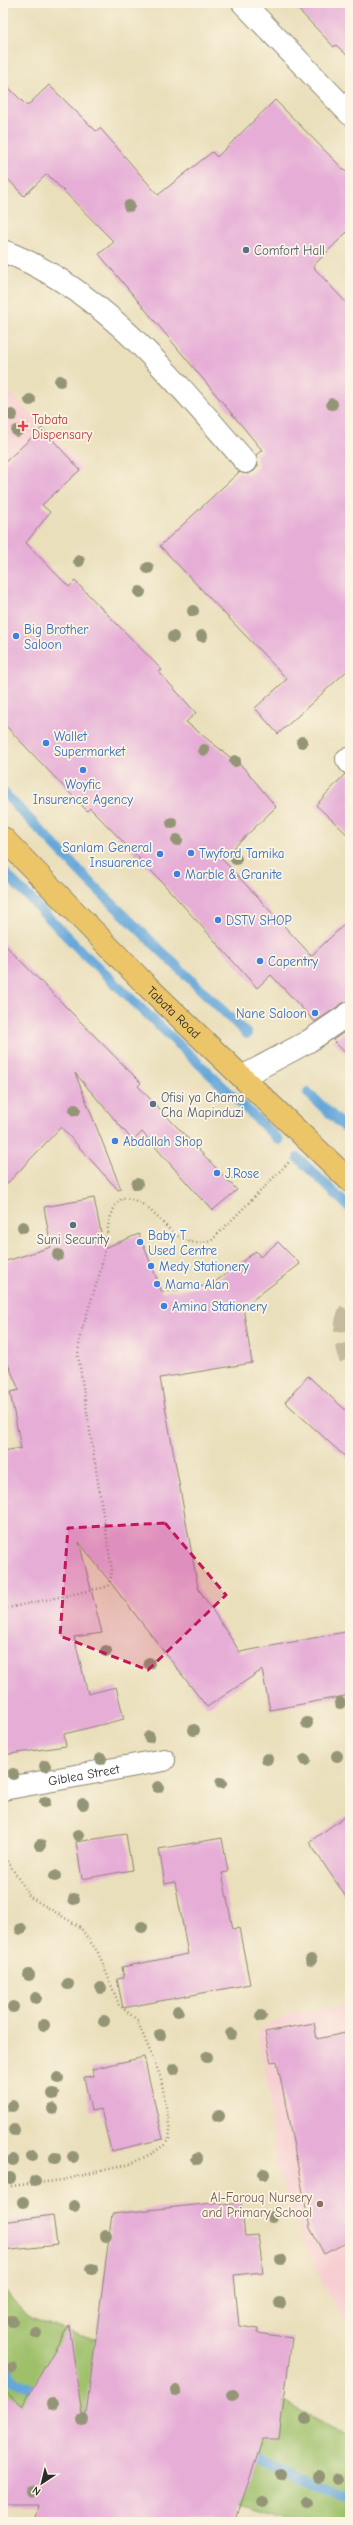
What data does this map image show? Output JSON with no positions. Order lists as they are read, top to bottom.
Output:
{
  "streets": {
    "main road": ["Tabata Road"],
    "street": ["Giblea Street"]
  },
  "places": {
    "other": [
      "Comfort Hall",
      "Big Brother Saloon",
      "Wallet Supermarket",
      "Woyfic Insurence Agency",
      "Twyford Tamika",
      "Sanlam General Insuarence",
      "Marble & Granite",
      "DSTV SHOP",
      "Capentry",
      "Nane Saloon",
      "Ofisi ya Chama Cha Mapinduzi",
      "Abdallah Shop",
      "J.Rose",
      "Suni Security",
      "Baby T Used Centre",
      "Medy Stationery",
      "Mama Alan",
      "Amina Stationery",
      "Al-Farouq Nursery and Primary School"
    ],
    "health": ["Tabata Dispensary"]
  },
  "north": "bottom left"
}
